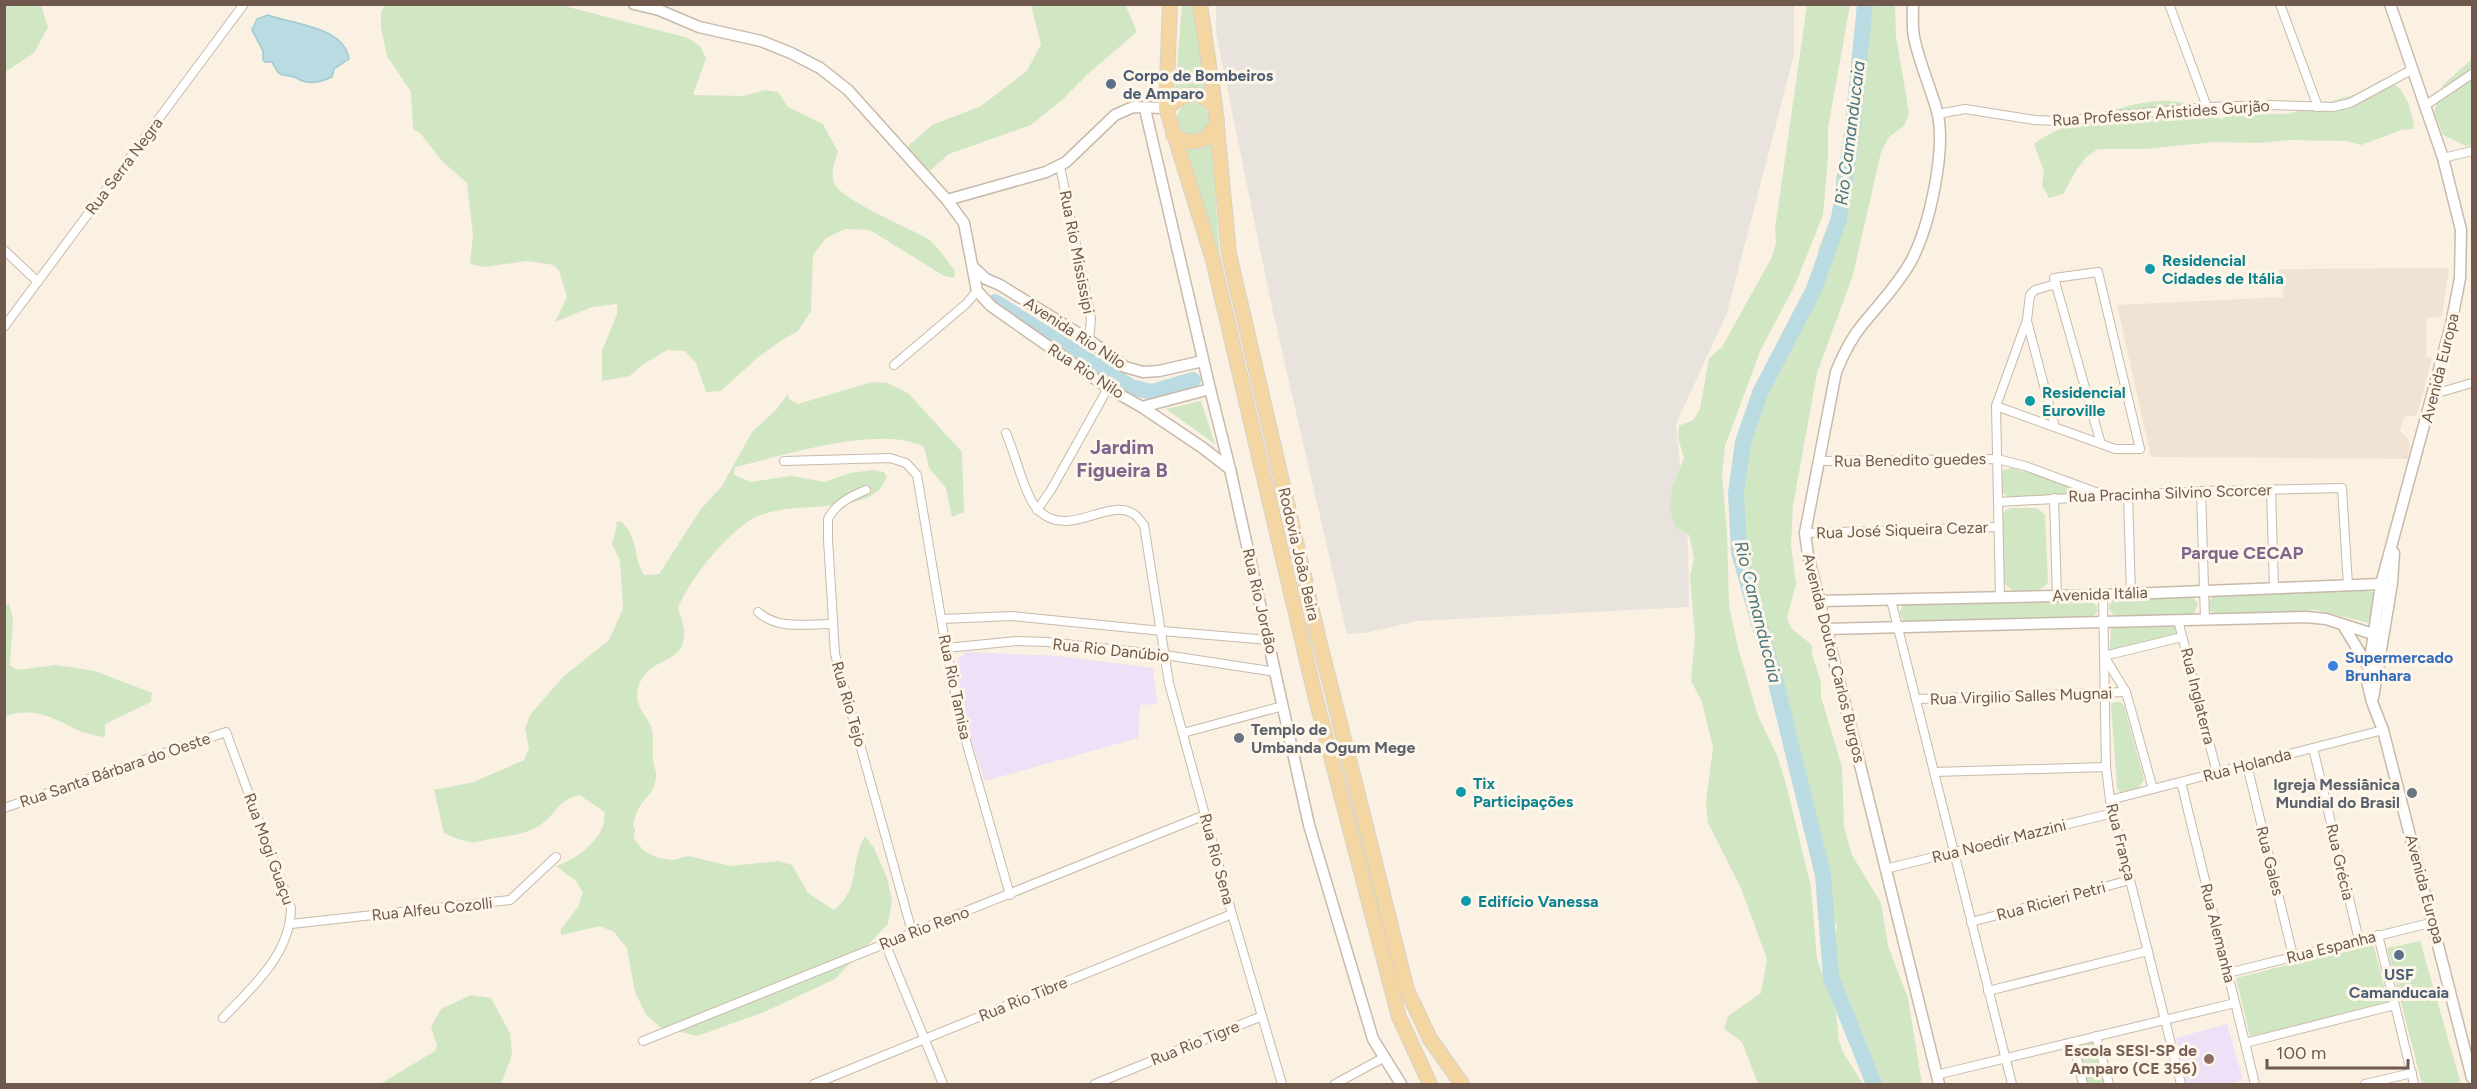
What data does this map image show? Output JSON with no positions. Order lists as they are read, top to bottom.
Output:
{
  "streets": {
    "main road": ["Rodovia João Beira"],
    "street": [
      "Rua Professor Aristides Gurjão",
      "Rua Serra Negra",
      "Rua Rio Mississipi",
      "Avenida Rio Nilo",
      "Avenida Europa",
      "Rua Rio Nilo",
      "Rua Benedito guedes",
      "Rua Pracinha Silvino Scorcer",
      "Rua José Siqueira Cezar",
      "Avenida Itália",
      "Rua Rio Jordão",
      "Rua Rio Danúbio",
      "Avenida Doutor Carlos Burgos",
      "Rua Rio Tamisa",
      "Rua Virgilio Salles Mugnai",
      "Rua Inglaterra",
      "Rua Rio Tejo",
      "Rua Holanda",
      "Rua Santa Bárbara do Oeste",
      "Rua Noedir Mazzini",
      "Rua França",
      "Rua Mogi Guaçu",
      "Rua Rio Sena",
      "Rua Gales",
      "Rua Grécia",
      "Rua Ricieri Petri",
      "Rua Alfeu Cozolli",
      "Rua Rio Reno",
      "Rua Alemanha",
      "Rua Espanha",
      "Rua Rio Tibre",
      "Rua Rio Tigre"
    ]
  },
  "crossings": [
    ["Rua Professor Aristides Gurjão", "Avenida Europa"],
    ["Rua Professor Aristides Gurjão", "Avenida Doutor Carlos Burgos"],
    ["Rua Rio Mississipi", "Avenida Rio Nilo"],
    ["Avenida Rio Nilo", "Rua Rio Jordão"],
    ["Avenida Europa", "Avenida Itália"],
    ["Avenida Europa", "Rua Holanda"],
    ["Avenida Europa", "Rua Espanha"],
    ["Rua Rio Nilo", "Rua Rio Jordão"],
    ["Rua Benedito guedes", "Rua Pracinha Silvino Scorcer"],
    ["Rua Benedito guedes", "Avenida Doutor Carlos Burgos"],
    ["Rua Pracinha Silvino Scorcer", "Avenida Itália"],
    ["Rua José Siqueira Cezar", "Avenida Doutor Carlos Burgos"],
    ["Avenida Itália", "Avenida Doutor Carlos Burgos"],
    ["Avenida Itália", "Rua Inglaterra"],
    ["Avenida Itália", "Rua França"],
    ["Rua Rio Jordão", "Rua Rio Danúbio"],
    ["Rua Rio Danúbio", "Rua Rio Tamisa"],
    ["Rua Rio Danúbio", "Rua Rio Sena"],
    ["Avenida Doutor Carlos Burgos", "Rua Noedir Mazzini"],
    ["Rua Rio Tamisa", "Rua Rio Reno"],
    ["Rua Virgilio Salles Mugnai", "Rua França"],
    ["Rua Inglaterra", "Rua Holanda"],
    ["Rua Rio Tejo", "Rua Rio Reno"],
    ["Rua Holanda", "Rua França"],
    ["Rua Holanda", "Rua Gales"],
    ["Rua Holanda", "Rua Grécia"],
    ["Rua Holanda", "Rua Alemanha"],
    ["Rua Santa Bárbara do Oeste", "Rua Mogi Guaçu"],
    ["Rua Noedir Mazzini", "Rua França"],
    ["Rua França", "Rua Ricieri Petri"],
    ["Rua Mogi Guaçu", "Rua Alfeu Cozolli"],
    ["Rua Rio Sena", "Rua Rio Reno"],
    ["Rua Rio Sena", "Rua Rio Tibre"],
    ["Rua Rio Sena", "Rua Rio Tigre"],
    ["Rua Gales", "Rua Espanha"],
    ["Rua Grécia", "Rua Espanha"],
    ["Rua Alemanha", "Rua Espanha"]
  ],
  "districts": ["Jardim Figueira B", "Parque CECAP"],
  "water": ["Rio Camanducaia"],
  "places": [
    "Corpo de Bombeiros de Amparo",
    "Residencial Cidades de Itália",
    "Residencial Euroville",
    "Supermercado Brunhara",
    "Templo de Umbanda Ogum Mege",
    "Tix Participações",
    "Igreja Messiânica Mundial do Brasil",
    "Edifício Vanessa",
    "USF Camanducaia",
    "Escola SESI-SP de Amparo (CE 356)"
  ],
  "scale_bar": "100 m"
}
